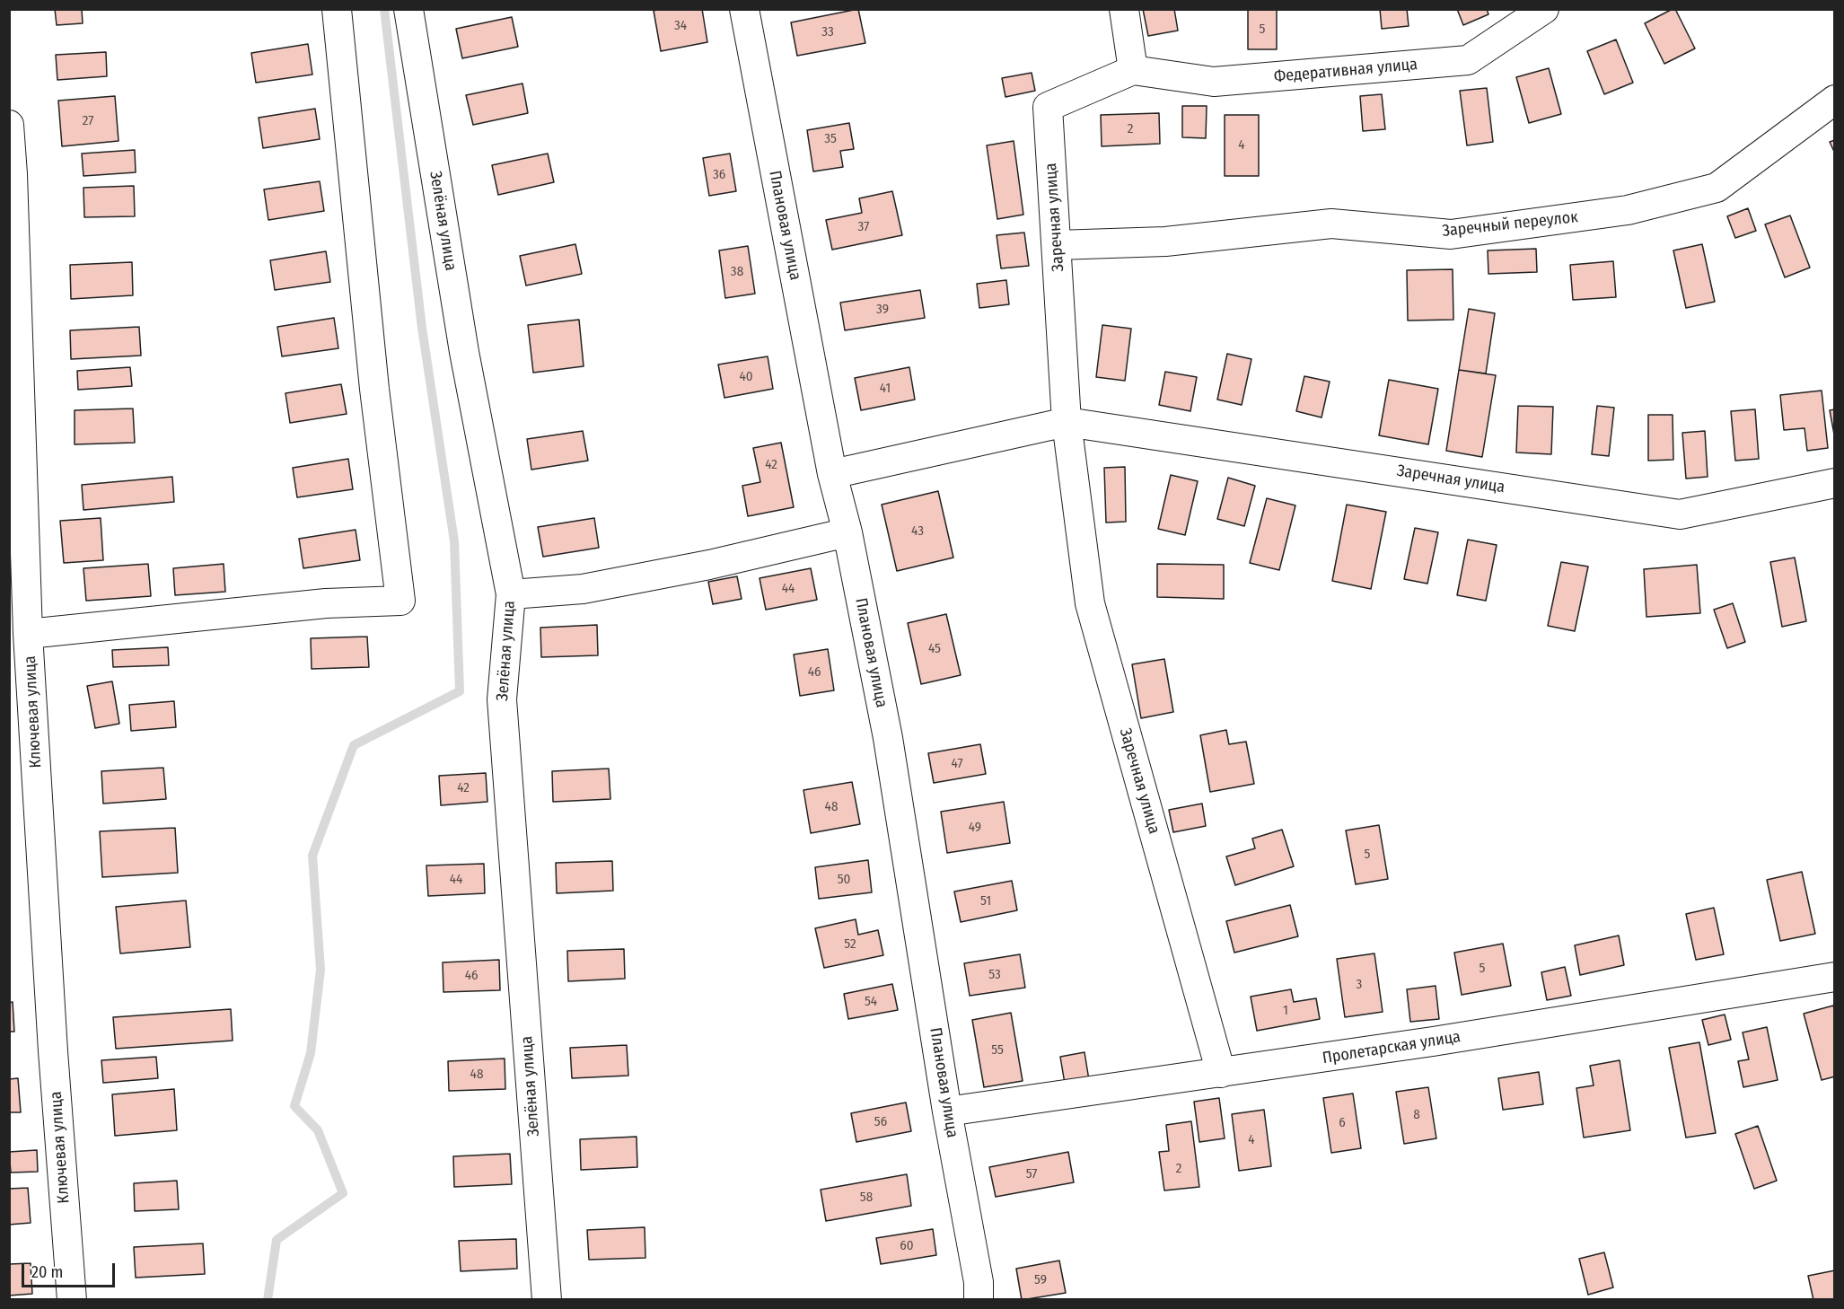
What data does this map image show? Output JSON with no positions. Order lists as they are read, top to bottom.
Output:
{
  "streets": {
    "street": [
      "Федеративная улица",
      "Заречная улица",
      "Зелёная улица",
      "Заречный переулок",
      "Плановая улица",
      "Ключевая улица",
      "Пролетарская улица"
    ]
  },
  "crossings": [
    ["Федеративная улица", "Заречная улица"],
    ["Заречная улица", "Заречный переулок"],
    ["Заречная улица", "Плановая улица"],
    ["Заречная улица", "Пролетарская улица"],
    ["Плановая улица", "Пролетарская улица"]
  ],
  "house_numbers": [
    "34",
    "5",
    "33",
    "27",
    "2",
    "35",
    "4",
    "36",
    "37",
    "38",
    "39",
    "40",
    "41",
    "42",
    "43",
    "44",
    "45",
    "46",
    "47",
    "42",
    "48",
    "49",
    "5",
    "44",
    "50",
    "51",
    "52",
    "5",
    "53",
    "46",
    "3",
    "54",
    "1",
    "55",
    "48",
    "8",
    "56",
    "6",
    "4",
    "2",
    "57",
    "58",
    "60",
    "59"
  ],
  "scale_bar": "20 m"
}
